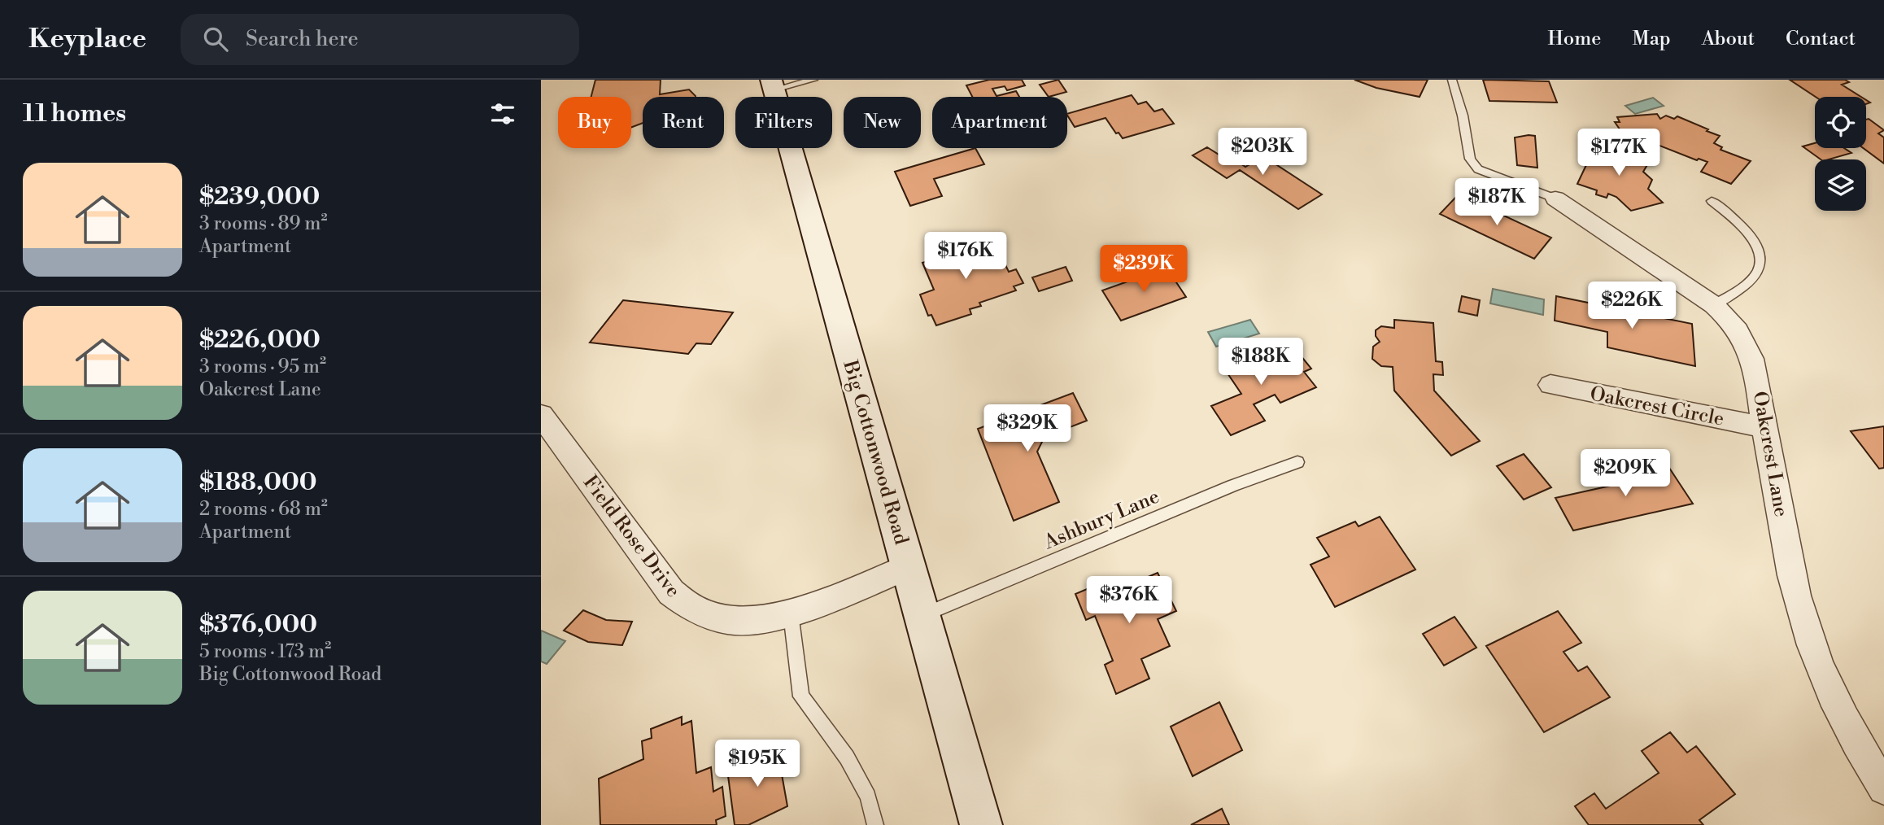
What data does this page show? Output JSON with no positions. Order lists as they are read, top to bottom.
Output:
{
  "streets": {
    "main road": ["Big Cottonwood Road"],
    "street": ["Oakcrest Circle", "Oakcrest Lane", "Field Rose Drive"],
    "lane": ["Ashbury Lane"]
  },
  "crossings": [
    ["Oakcrest Circle", "Oakcrest Lane"],
    ["Big Cottonwood Road", "Ashbury Lane"],
    ["Big Cottonwood Road", "Field Rose Drive"]
  ],
  "page": {
    "header": "Keyplace",
    "search": "Search here",
    "nav": [
      "Home",
      "Map",
      "About",
      "Contact"
    ],
    "heading": "11 homes",
    "chip": [
      "Buy",
      "Rent",
      "Filters",
      "New",
      "Apartment"
    ],
    "price": [
      "$203K",
      "$177K",
      "$187K",
      "$176K",
      "$239K",
      "$226K",
      "$188K",
      "$329K",
      "$209K",
      "$376K",
      "$195K"
    ],
    "list": [
      {
        "name": "$239,000",
        "note": "3 rooms · 89 m² · Apartment"
      },
      {
        "name": "$226,000",
        "note": "3 rooms · 95 m² · Oakcrest Lane"
      },
      {
        "name": "$188,000",
        "note": "2 rooms · 68 m² · Apartment"
      },
      {
        "name": "$376,000",
        "note": "5 rooms · 173 m² · Big Cottonwood Road"
      }
    ]
  }
}
